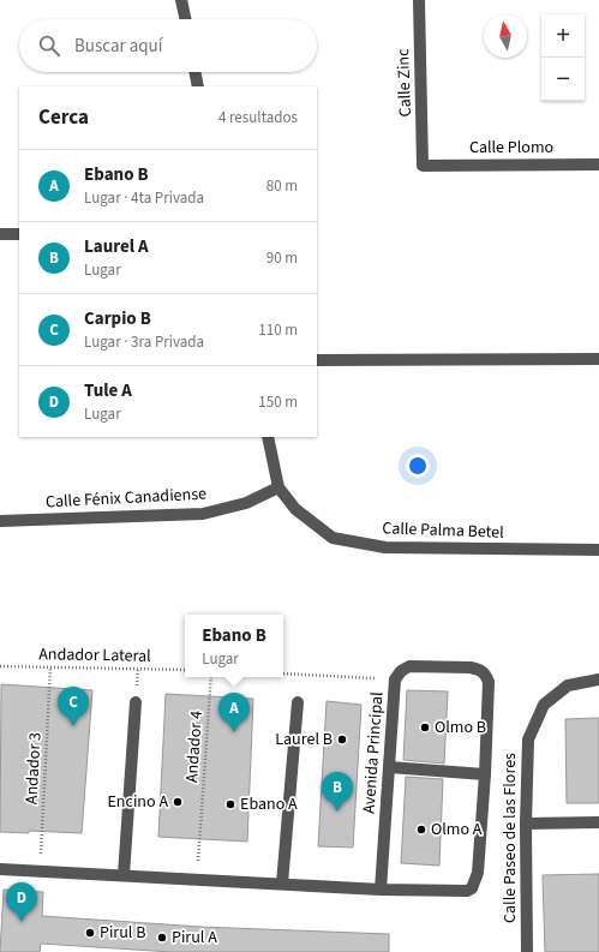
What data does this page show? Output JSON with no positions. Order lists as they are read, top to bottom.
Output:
{
  "streets": {
    "street": [
      "Calle Zinc",
      "Calle Plomo",
      "Calle Fénix Canadiense",
      "Calle Palma Betel",
      "Avenida Principal",
      "Calle Paseo de las Flores"
    ],
    "path": ["Andador Lateral", "Andador 4", "Andador 3"]
  },
  "crossings": [
    ["Calle Zinc", "Calle Plomo"],
    ["Calle Fénix Canadiense", "Calle Palma Betel"],
    ["Andador Lateral", "Andador 3"],
    ["Andador 4", "Avenida Principal"],
    ["Avenida Principal", "Andador 3"]
  ],
  "places": [
    "Olmo B",
    "Laurel B",
    "Encino A",
    "Ebano A",
    "Olmo A",
    "Pirul B",
    "Pirul A"
  ],
  "north": "top",
  "page": {
    "map_buttons": ["+", "−"],
    "search": "Buscar aquí",
    "heading": ["Cerca", "4 resultados"],
    "list": [
      {
        "mark": "A",
        "name": "Ebano B",
        "note": "Lugar · 4ta Privada",
        "value": "80 m"
      },
      {
        "mark": "B",
        "name": "Laurel A",
        "note": "Lugar",
        "value": "90 m"
      },
      {
        "mark": "C",
        "name": "Carpio B",
        "note": "Lugar · 3ra Privada",
        "value": "110 m"
      },
      {
        "mark": "D",
        "name": "Tule A",
        "note": "Lugar",
        "value": "150 m"
      }
    ],
    "popup": ["Ebano B", "Lugar"],
    "pins": [
      "C",
      "A",
      "B",
      "D"
    ]
  }
}
